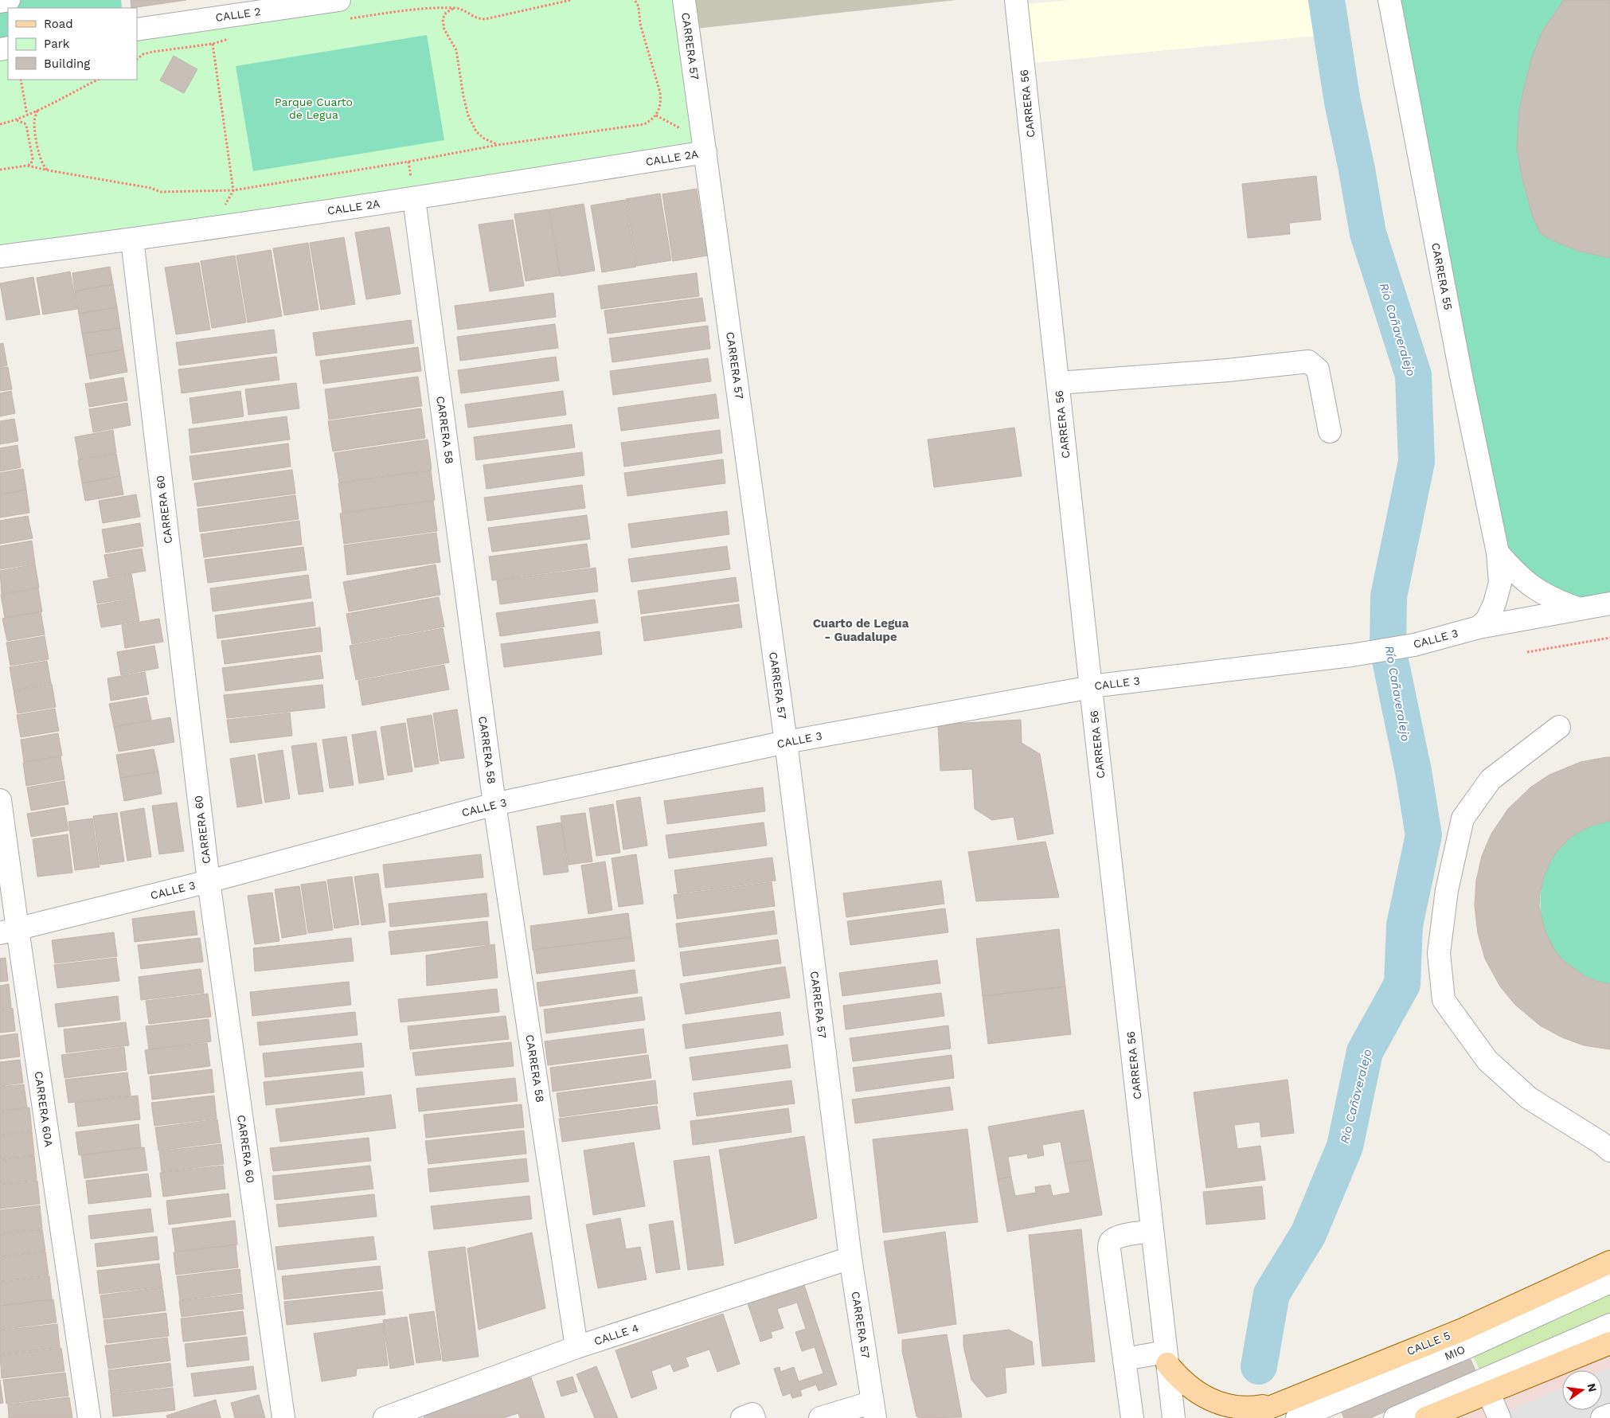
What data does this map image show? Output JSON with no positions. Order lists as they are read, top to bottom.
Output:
{
  "streets": {
    "main road": ["CALLE 5"],
    "street": [
      "CALLE 2",
      "CARRERA 57",
      "CARRERA 56",
      "CALLE 2A",
      "CARRERA 55",
      "CARRERA 58",
      "CARRERA 60",
      "CALLE 3",
      "CARRERA 60A",
      "CALLE 4",
      "MIO"
    ]
  },
  "crossings": [
    ["CARRERA 57", "CALLE 2A"],
    ["CARRERA 57", "CALLE 3"],
    ["CARRERA 57", "CALLE 4"],
    ["CARRERA 56", "CALLE 3"],
    ["CALLE 2A", "CARRERA 58"],
    ["CALLE 2A", "CARRERA 60"],
    ["CARRERA 55", "CALLE 3"],
    ["CARRERA 58", "CALLE 3"],
    ["CARRERA 58", "CALLE 4"],
    ["CARRERA 60", "CALLE 3"],
    ["CALLE 3", "CARRERA 60A"]
  ],
  "districts": ["Cuarto de Legua - Guadalupe"],
  "water": ["Río Cañaveralejo"],
  "parks": ["Parque Cuarto de Legua"],
  "legend": ["Road", "Park", "Building"],
  "north": "right"
}
